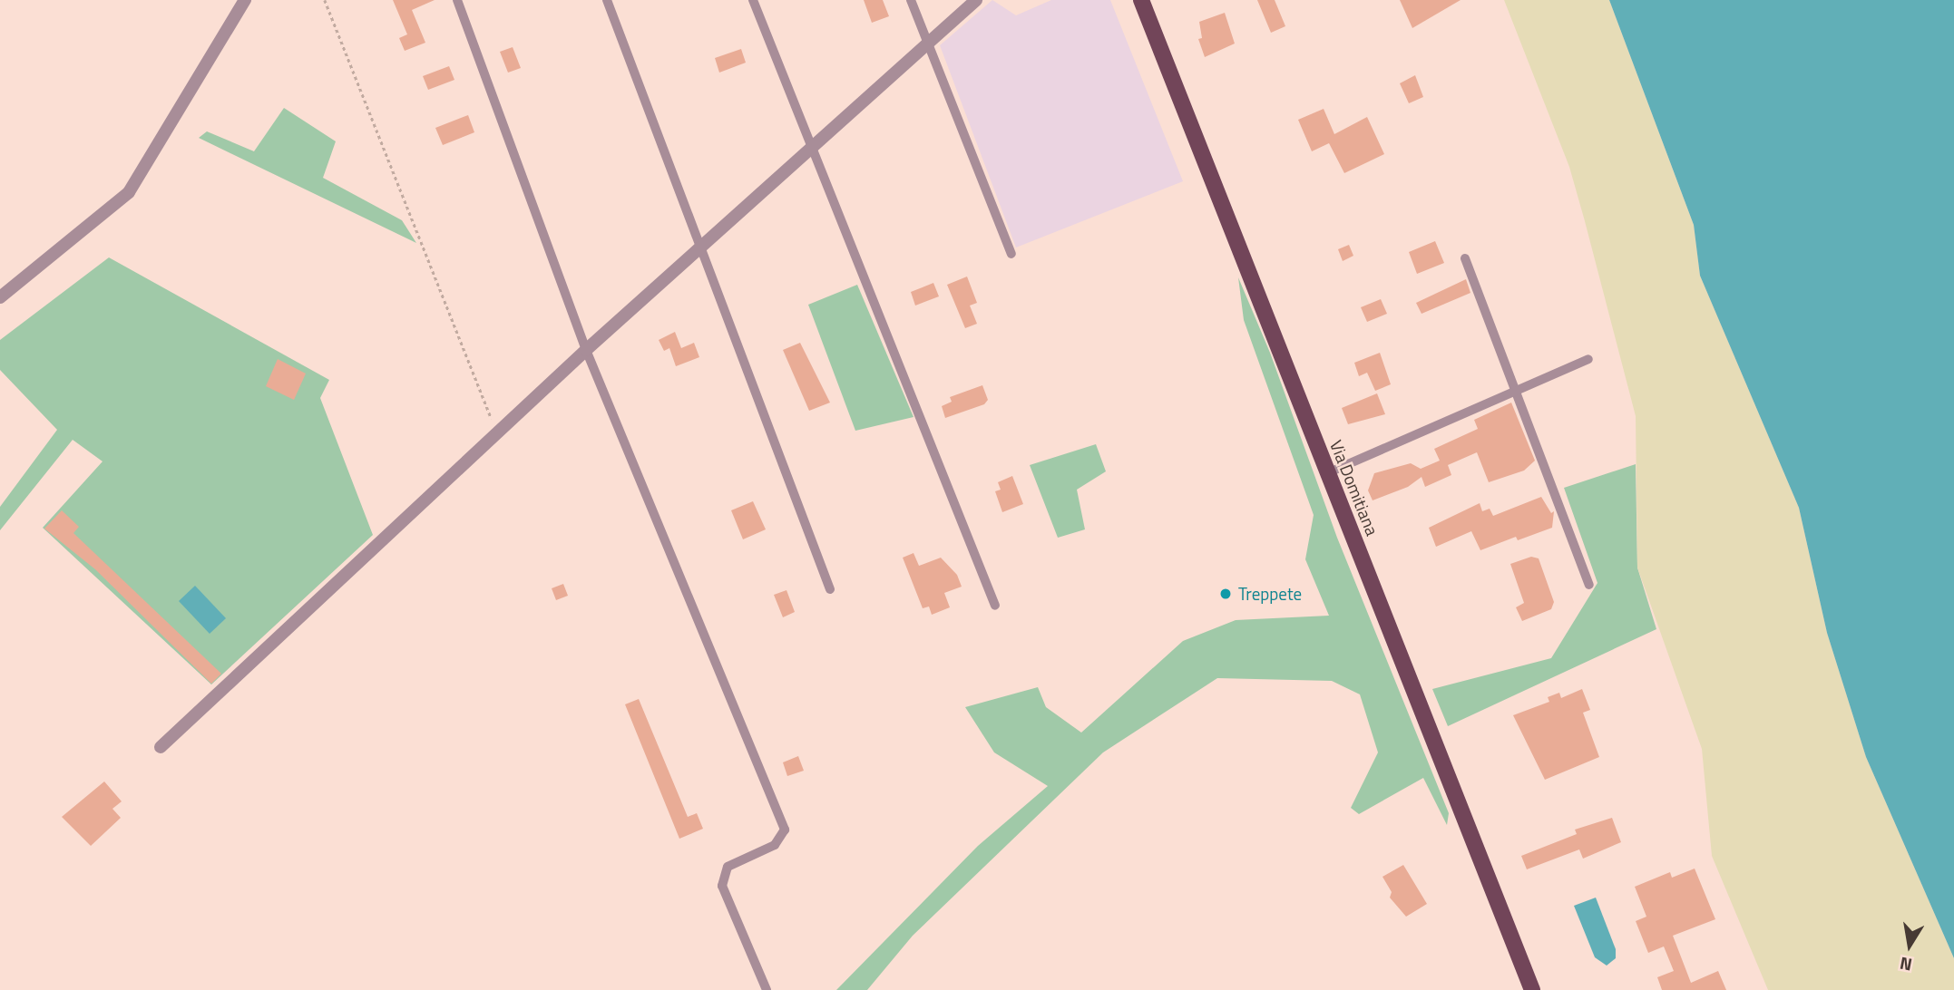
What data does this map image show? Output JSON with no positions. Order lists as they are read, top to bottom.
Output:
{
  "streets": {
    "main road": ["Via Domitiana"]
  },
  "places": ["Treppete"],
  "north": "bottom"
}
